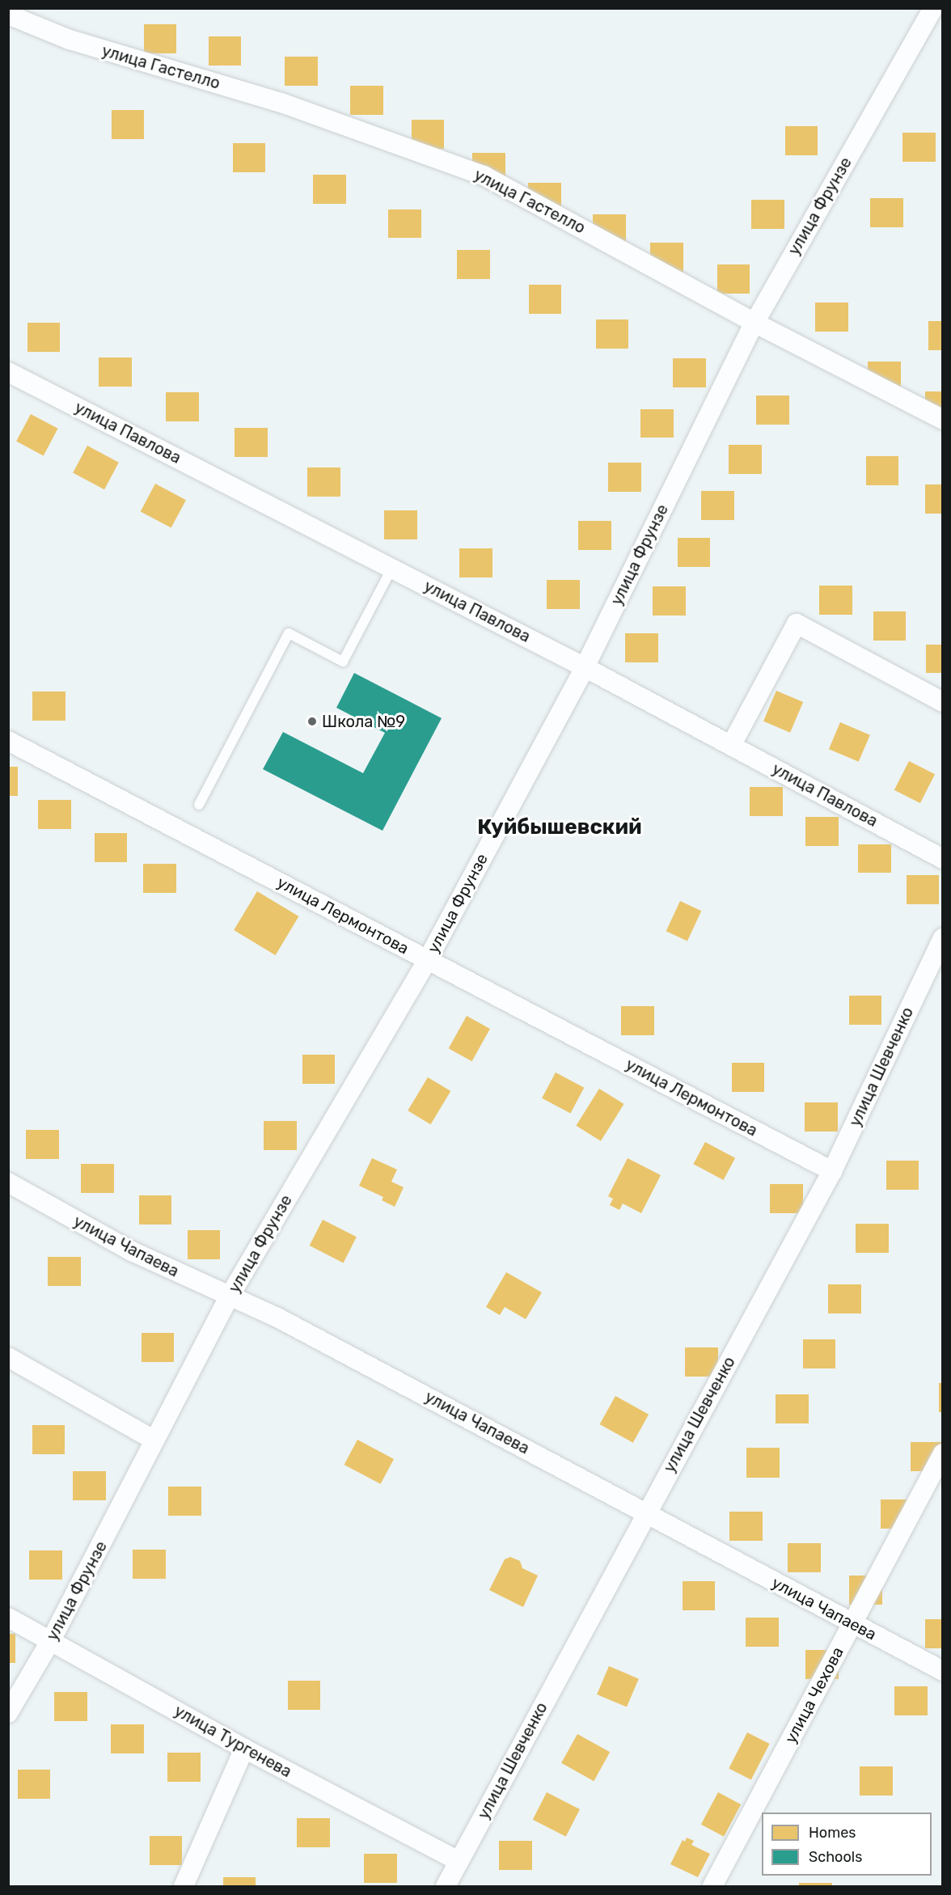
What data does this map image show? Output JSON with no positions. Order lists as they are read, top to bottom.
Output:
{
  "streets": {
    "street": [
      "улица Гастелло",
      "улица Фрунзе",
      "улица Павлова",
      "улица Лермонтова",
      "улица Шевченко",
      "улица Чапаева",
      "улица Чехова",
      "улица Тургенева"
    ]
  },
  "crossings": [
    ["улица Гастелло", "улица Фрунзе"],
    ["улица Фрунзе", "улица Павлова"],
    ["улица Фрунзе", "улица Лермонтова"],
    ["улица Фрунзе", "улица Чапаева"],
    ["улица Фрунзе", "улица Тургенева"],
    ["улица Лермонтова", "улица Шевченко"],
    ["улица Шевченко", "улица Чапаева"],
    ["улица Шевченко", "улица Тургенева"],
    ["улица Чапаева", "улица Чехова"]
  ],
  "districts": ["Куйбышевский"],
  "places": ["Школа №9"],
  "legend": ["Homes", "Schools"]
}
